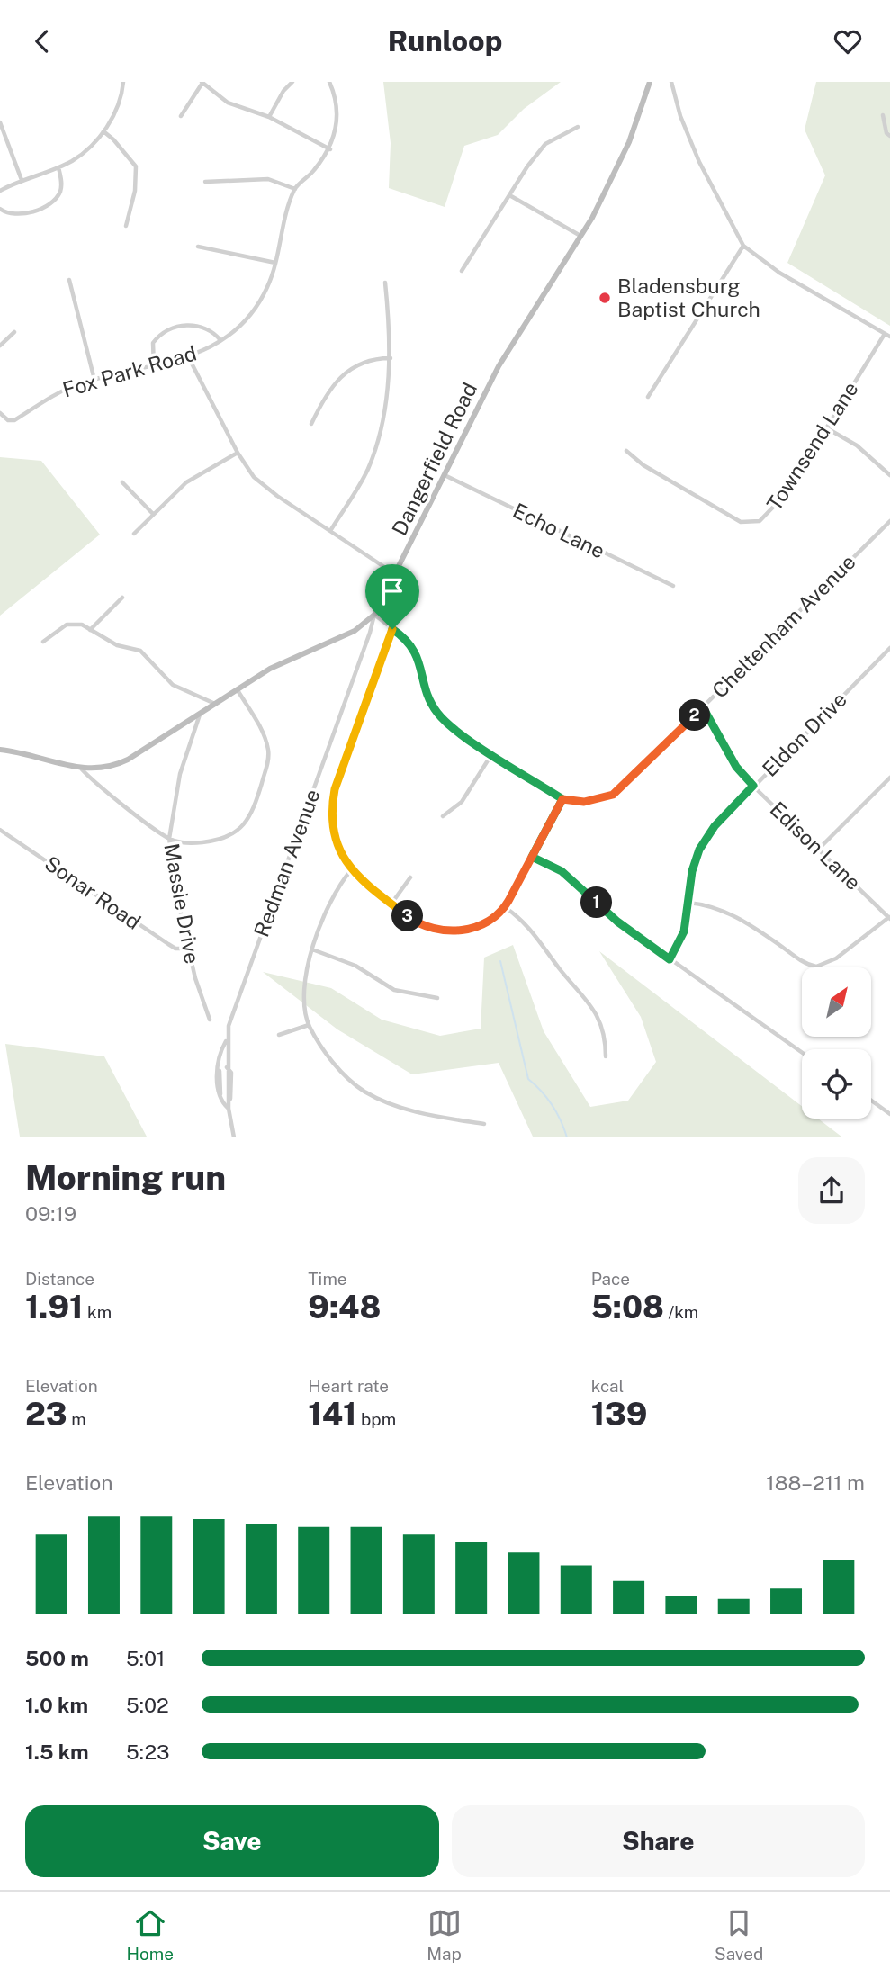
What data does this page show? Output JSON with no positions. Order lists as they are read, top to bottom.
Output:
{
  "streets": {
    "street": [
      "Fox Park Road",
      "Townsend Lane",
      "Dangerfield Road",
      "Echo Lane",
      "Cheltenham Avenue",
      "Eldon Drive",
      "Edison Lane",
      "Redman Avenue",
      "Sonar Road",
      "Massie Drive"
    ]
  },
  "crossings": [
    ["Dangerfield Road", "Echo Lane"],
    ["Dangerfield Road", "Redman Avenue"],
    ["Dangerfield Road", "Massie Drive"],
    ["Cheltenham Avenue", "Edison Lane"],
    ["Eldon Drive", "Edison Lane"],
    ["Sonar Road", "Massie Drive"]
  ],
  "places": ["Bladensburg Baptist Church"],
  "north": "top right",
  "page": {
    "header": "Runloop",
    "pins": ["2", "1", "3"],
    "heading": ["Morning run", "09:19"],
    "stats": [
      ["Distance", "1.91 km"],
      ["Time", "9:48"],
      ["Pace", "5:08 /km"],
      ["Elevation", "23 m"],
      ["Heart rate", "141 bpm"],
      ["kcal", "139"]
    ],
    "chart": ["Elevation", "188–211 m"],
    "list": [
      {
        "name": "500 m",
        "note": "5:01"
      },
      {
        "name": "1.0 km",
        "note": "5:02"
      },
      {
        "name": "1.5 km",
        "note": "5:23"
      }
    ],
    "buttons": ["Save", "Share"],
    "tabs": ["Home", "Map", "Saved"]
  }
}
